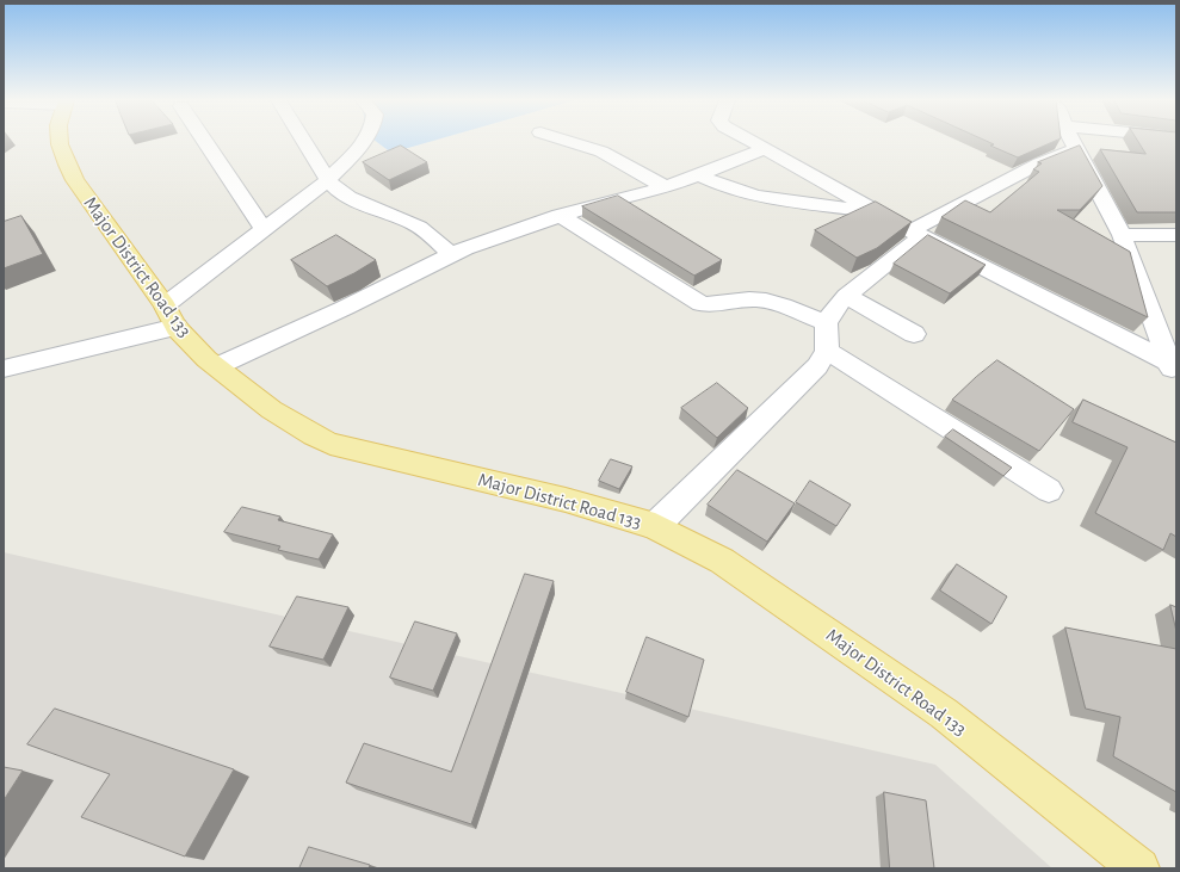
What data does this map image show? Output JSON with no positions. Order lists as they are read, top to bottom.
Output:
{
  "streets": {
    "main road": ["Major District Road 133"]
  }
}
